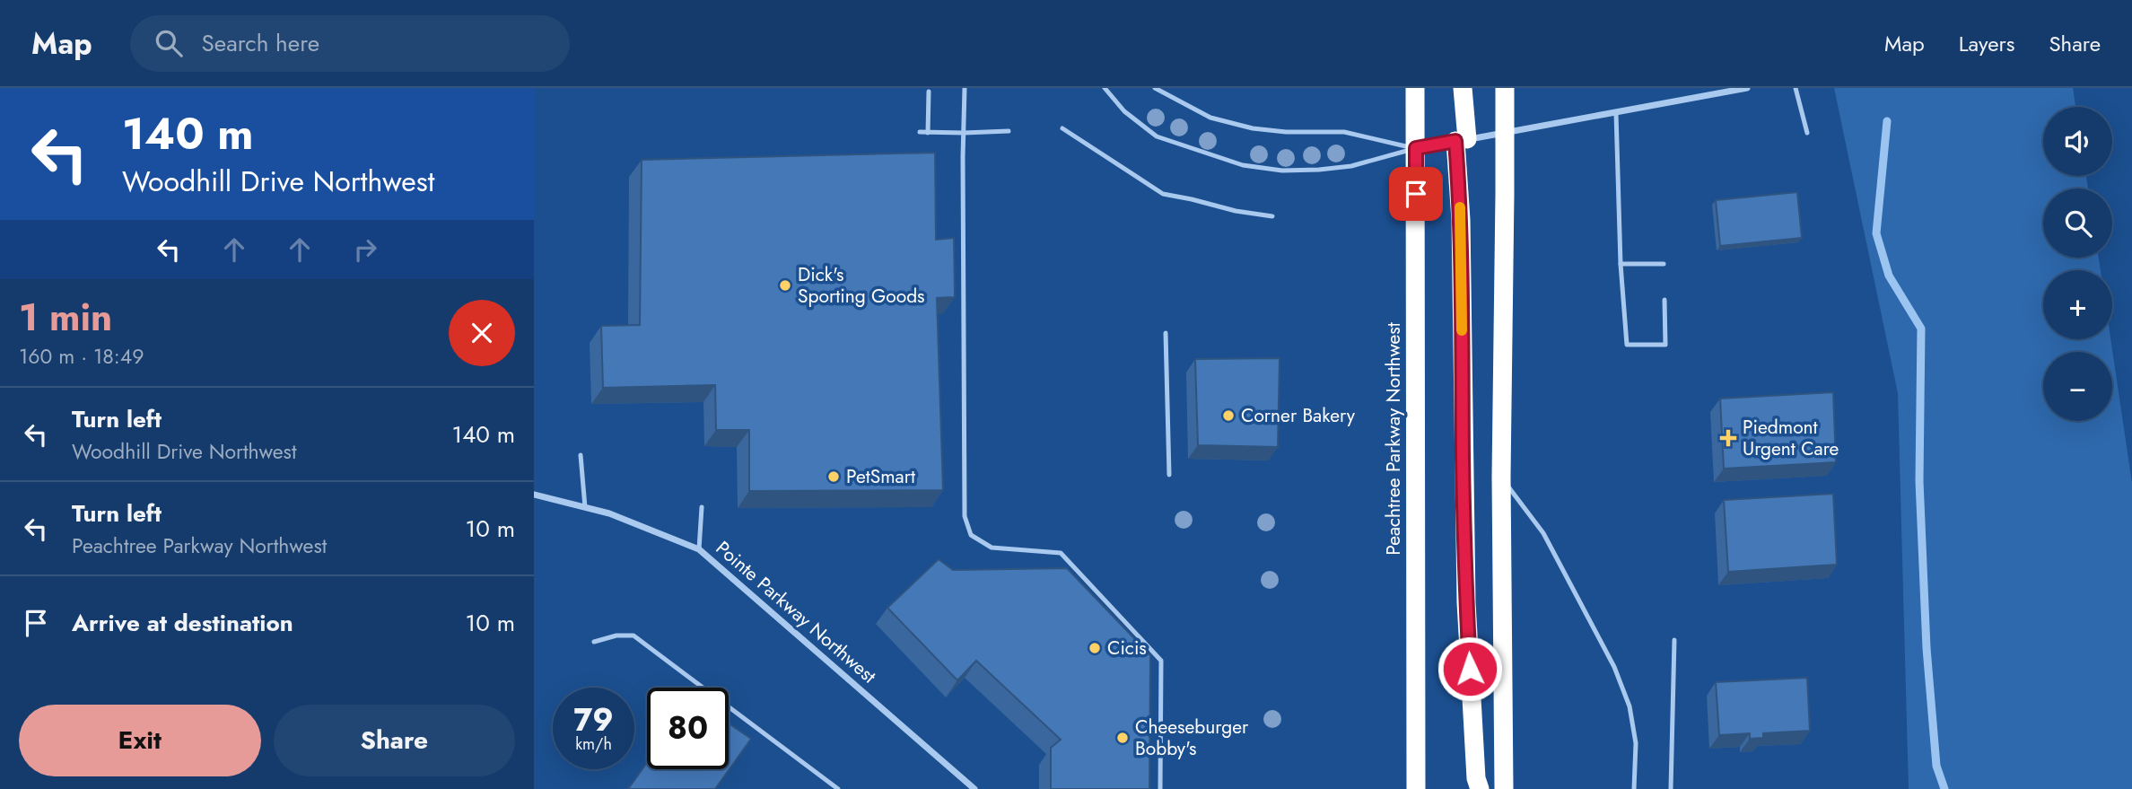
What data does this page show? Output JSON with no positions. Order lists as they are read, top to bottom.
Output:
{
  "streets": {
    "highway": ["Peachtree Parkway Northwest"],
    "street": ["Pointe Parkway Northwest"]
  },
  "places": {
    "other": [
      "Dick's Sporting Goods",
      "Corner Bakery",
      "PetSmart",
      "Cicis",
      "Cheeseburger Bobby's"
    ],
    "health": ["Piedmont Urgent Care"]
  },
  "page": {
    "header": "Map",
    "search": "Search here",
    "nav": ["Map", "Layers", "Share"],
    "turn": ["140 m", "Woodhill Drive Northwest"],
    "map_buttons": ["+", "−"],
    "heading": ["1 min", "160 m · 18:49"],
    "list": [
      {
        "name": "Turn left",
        "note": "Woodhill Drive Northwest",
        "value": "140 m"
      },
      {
        "name": "Turn left",
        "note": "Peachtree Parkway Northwest",
        "value": "10 m"
      },
      {
        "name": "Arrive at destination",
        "value": "10 m"
      }
    ],
    "speed": "79 km/h",
    "limit": "80",
    "buttons": ["Exit", "Share"]
  }
}
